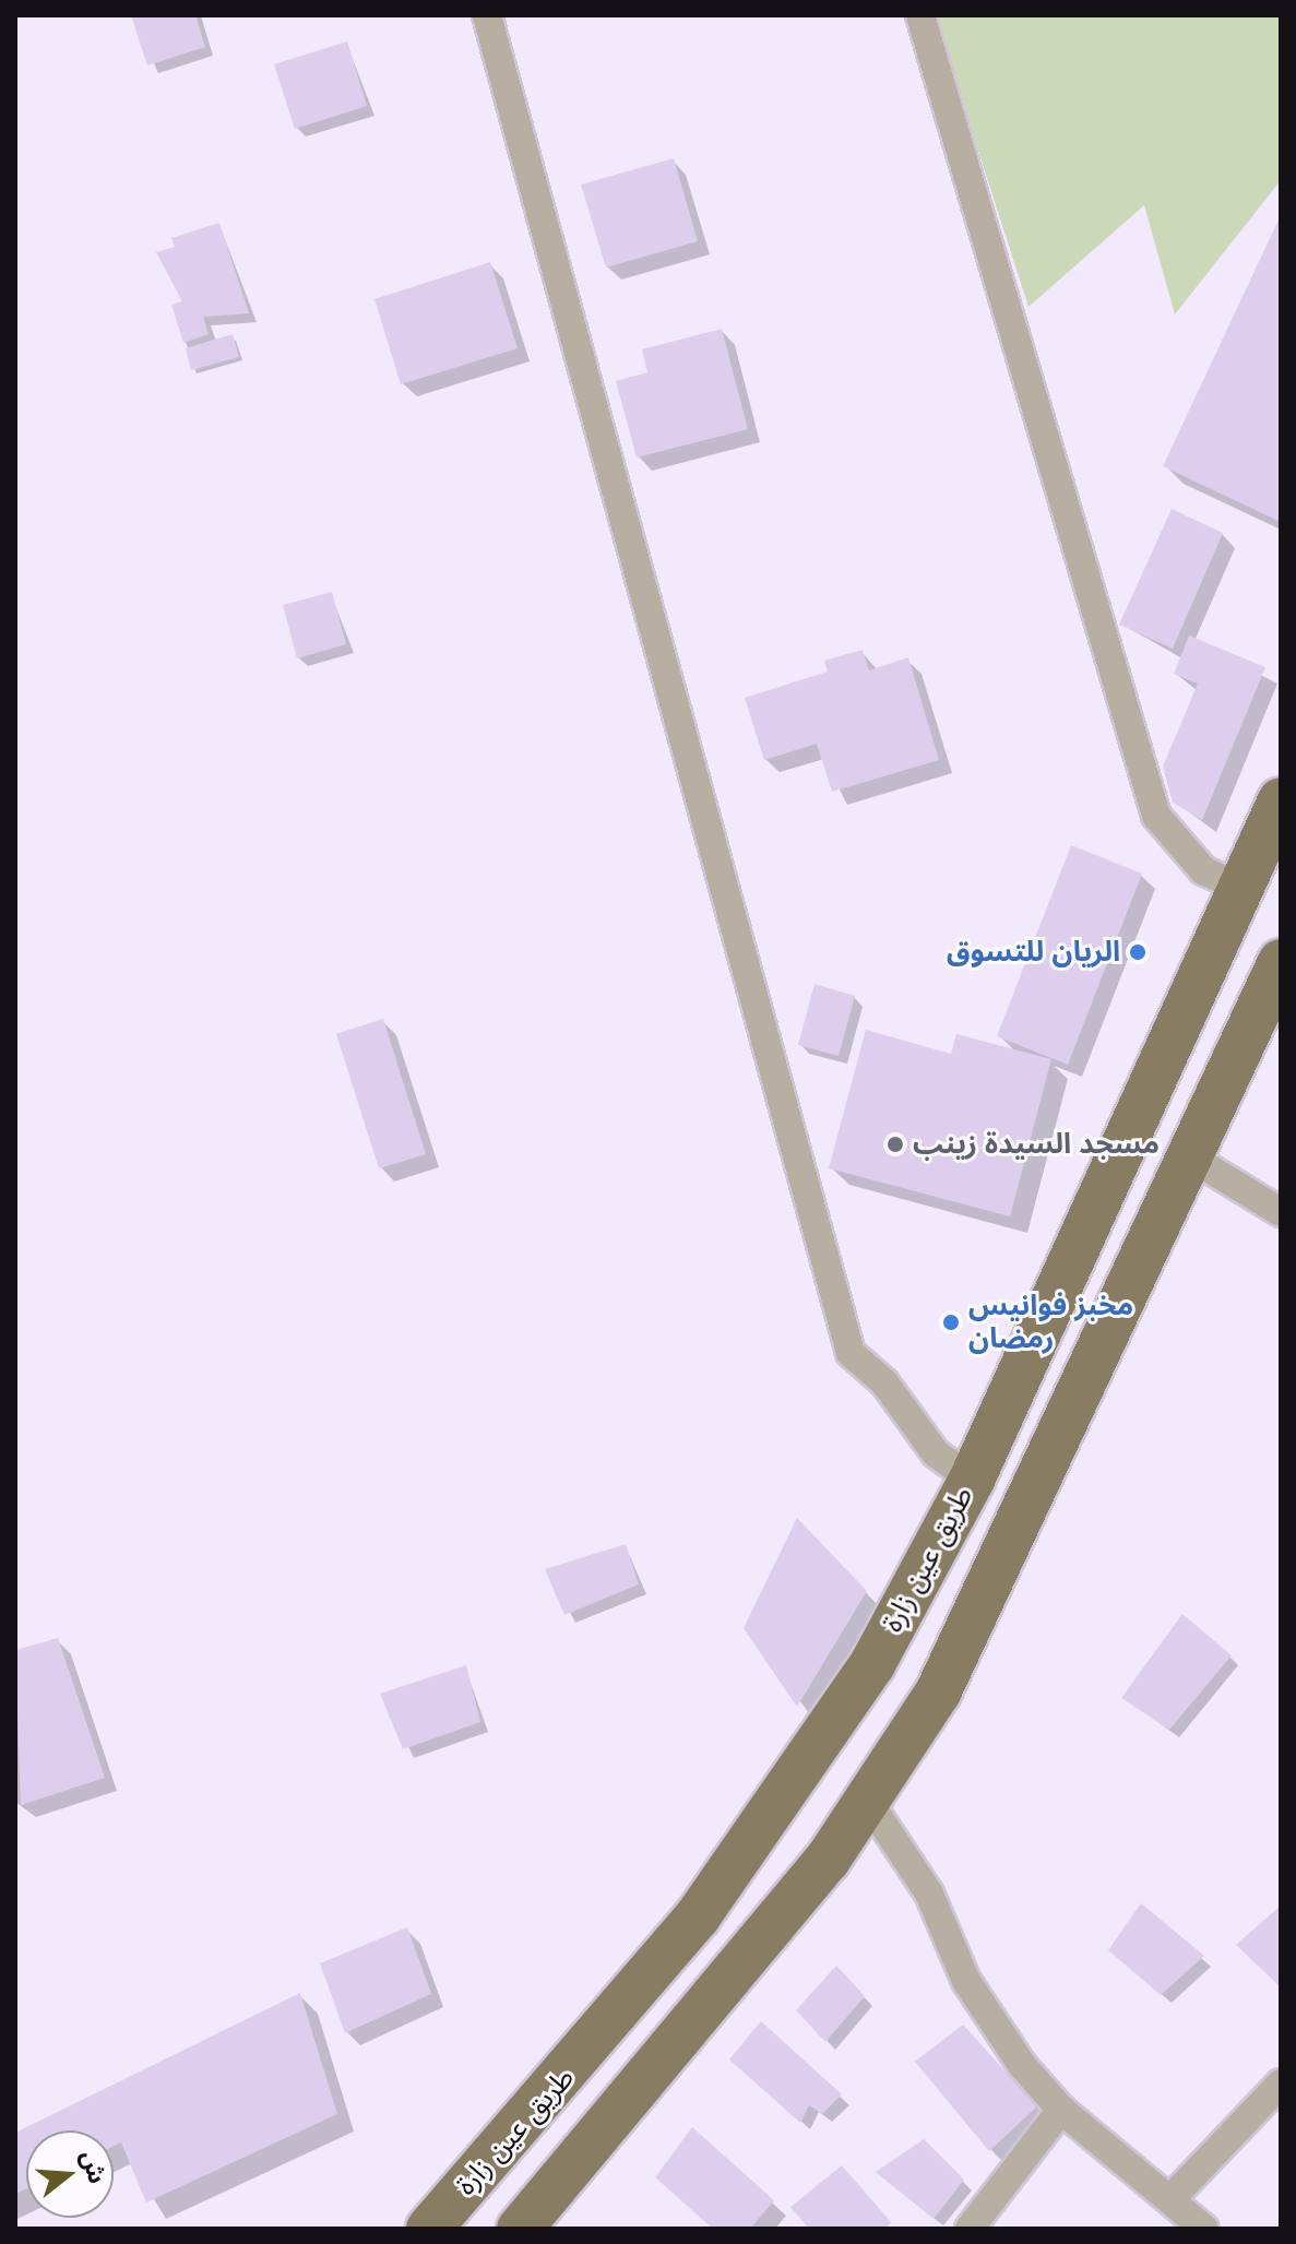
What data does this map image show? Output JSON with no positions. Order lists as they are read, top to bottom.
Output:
{
  "streets": {
    "main road": ["طريق عين زارة"]
  },
  "places": ["الريان للتسوق", "مسجد السيدة زينب", "مخبز فوانيس رمضان"],
  "north": "right"
}
